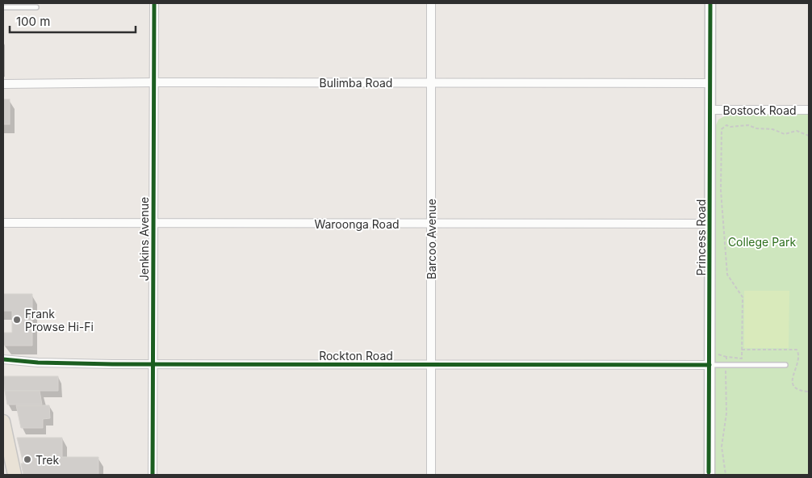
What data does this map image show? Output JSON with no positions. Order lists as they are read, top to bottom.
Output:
{
  "streets": {
    "street": [
      "Bulimba Road",
      "Bostock Road",
      "Waroonga Road",
      "Princess Road",
      "Jenkins Avenue",
      "Barcoo Avenue",
      "Rockton Road"
    ]
  },
  "crossings": [
    ["Bulimba Road", "Princess Road"],
    ["Bulimba Road", "Jenkins Avenue"],
    ["Bulimba Road", "Barcoo Avenue"],
    ["Bostock Road", "Princess Road"],
    ["Waroonga Road", "Princess Road"],
    ["Waroonga Road", "Jenkins Avenue"],
    ["Waroonga Road", "Barcoo Avenue"],
    ["Princess Road", "Rockton Road"],
    ["Jenkins Avenue", "Rockton Road"],
    ["Barcoo Avenue", "Rockton Road"]
  ],
  "parks": ["College Park"],
  "places": ["Frank Prowse Hi-Fi", "Trek"],
  "scale_bar": "100 m"
}
